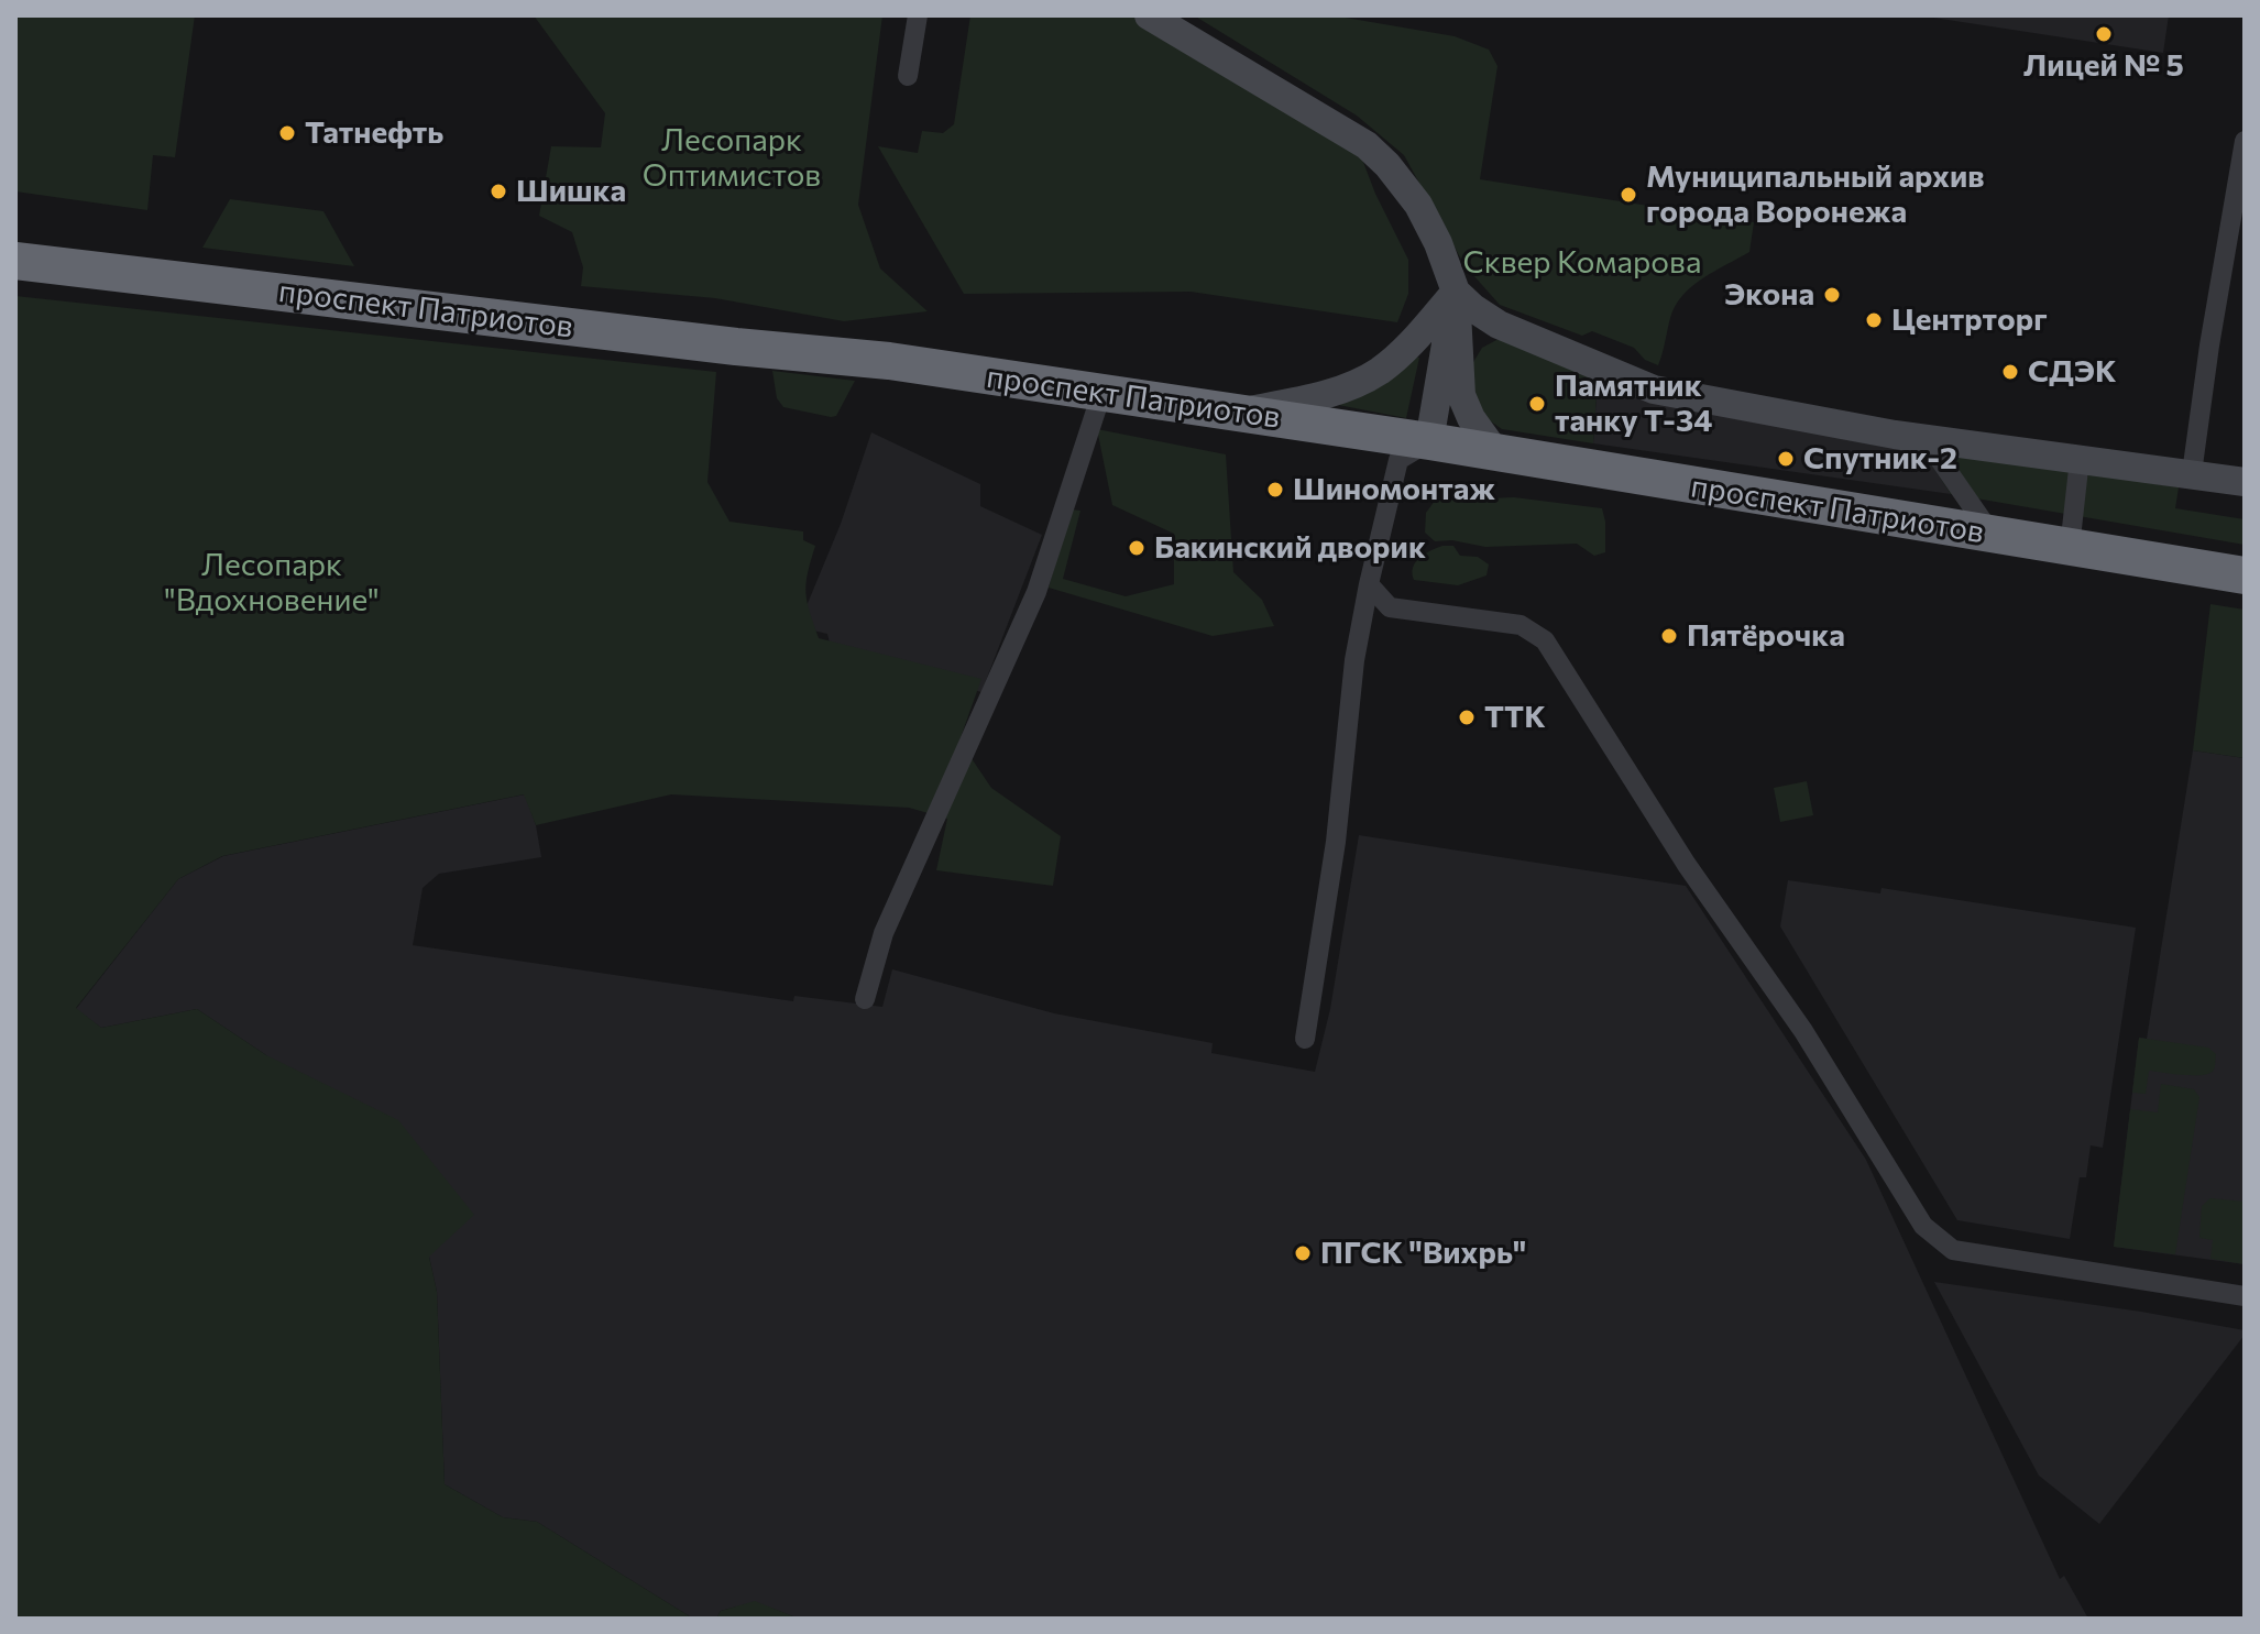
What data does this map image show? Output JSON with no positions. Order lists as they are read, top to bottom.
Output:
{
  "streets": {
    "highway": ["проспект Патриотов"]
  },
  "parks": ["Лесопарк Оптимистов", "Сквер Комарова", "Лесопарк \"Вдохновение\""],
  "places": [
    "Лицей № 5",
    "Татнефть",
    "Шишка",
    "Муниципальный архив города Воронежа",
    "Экона",
    "Центрторг",
    "СДЭК",
    "Памятник танку Т-34",
    "Спутник-2",
    "Шиномонтаж",
    "Бакинский дворик",
    "Пятёрочка",
    "ТТК",
    "ПГСК \"Вихрь\""
  ]
}
